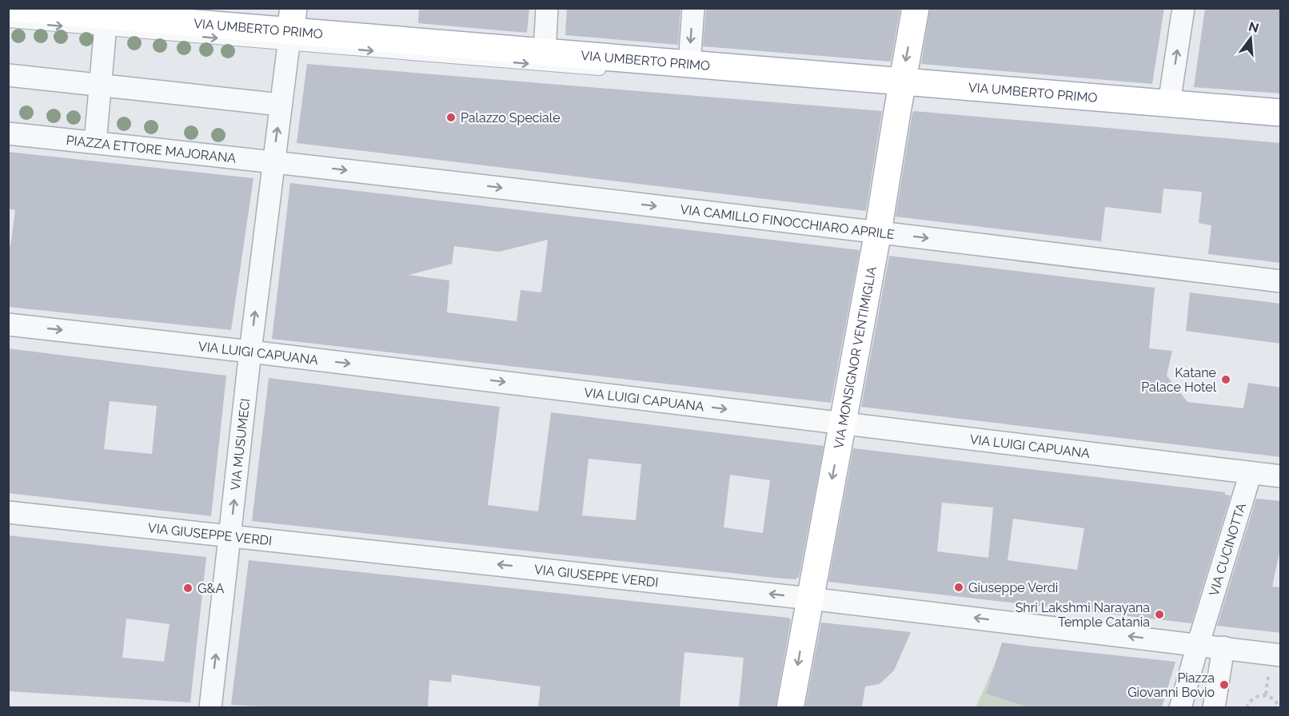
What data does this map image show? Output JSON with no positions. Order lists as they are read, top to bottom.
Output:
{
  "streets": {
    "main road": ["VIA UMBERTO PRIMO", "VIA MONSIGNOR VENTIMIGLIA"],
    "street": [
      "PIAZZA ETTORE MAJORANA",
      "VIA CAMILLO FINOCCHIARO APRILE",
      "VIA LUIGI CAPUANA",
      "VIA MUSUMECI",
      "VIA GIUSEPPE VERDI",
      "VIA CUCINOTTA"
    ]
  },
  "crossings": [
    ["VIA UMBERTO PRIMO", "VIA MONSIGNOR VENTIMIGLIA"],
    ["VIA UMBERTO PRIMO", "VIA MUSUMECI"],
    ["PIAZZA ETTORE MAJORANA", "VIA CAMILLO FINOCCHIARO APRILE"],
    ["PIAZZA ETTORE MAJORANA", "VIA MUSUMECI"],
    ["VIA CAMILLO FINOCCHIARO APRILE", "VIA MONSIGNOR VENTIMIGLIA"],
    ["VIA CAMILLO FINOCCHIARO APRILE", "VIA MUSUMECI"],
    ["VIA LUIGI CAPUANA", "VIA MONSIGNOR VENTIMIGLIA"],
    ["VIA LUIGI CAPUANA", "VIA MUSUMECI"],
    ["VIA LUIGI CAPUANA", "VIA CUCINOTTA"],
    ["VIA MONSIGNOR VENTIMIGLIA", "VIA GIUSEPPE VERDI"],
    ["VIA MUSUMECI", "VIA GIUSEPPE VERDI"],
    ["VIA GIUSEPPE VERDI", "VIA CUCINOTTA"]
  ],
  "one_way": [
    "VIA CAMILLO FINOCCHIARO APRILE",
    "VIA LUIGI CAPUANA",
    "VIA MONSIGNOR VENTIMIGLIA",
    "VIA MUSUMECI",
    "VIA GIUSEPPE VERDI"
  ],
  "places": [
    "Palazzo Speciale",
    "Katane Palace Hotel",
    "Giuseppe Verdi",
    "G&A",
    "Shri Lakshmi Narayana Temple Catania",
    "Piazza Giovanni Bovio"
  ],
  "north": "top"
}
